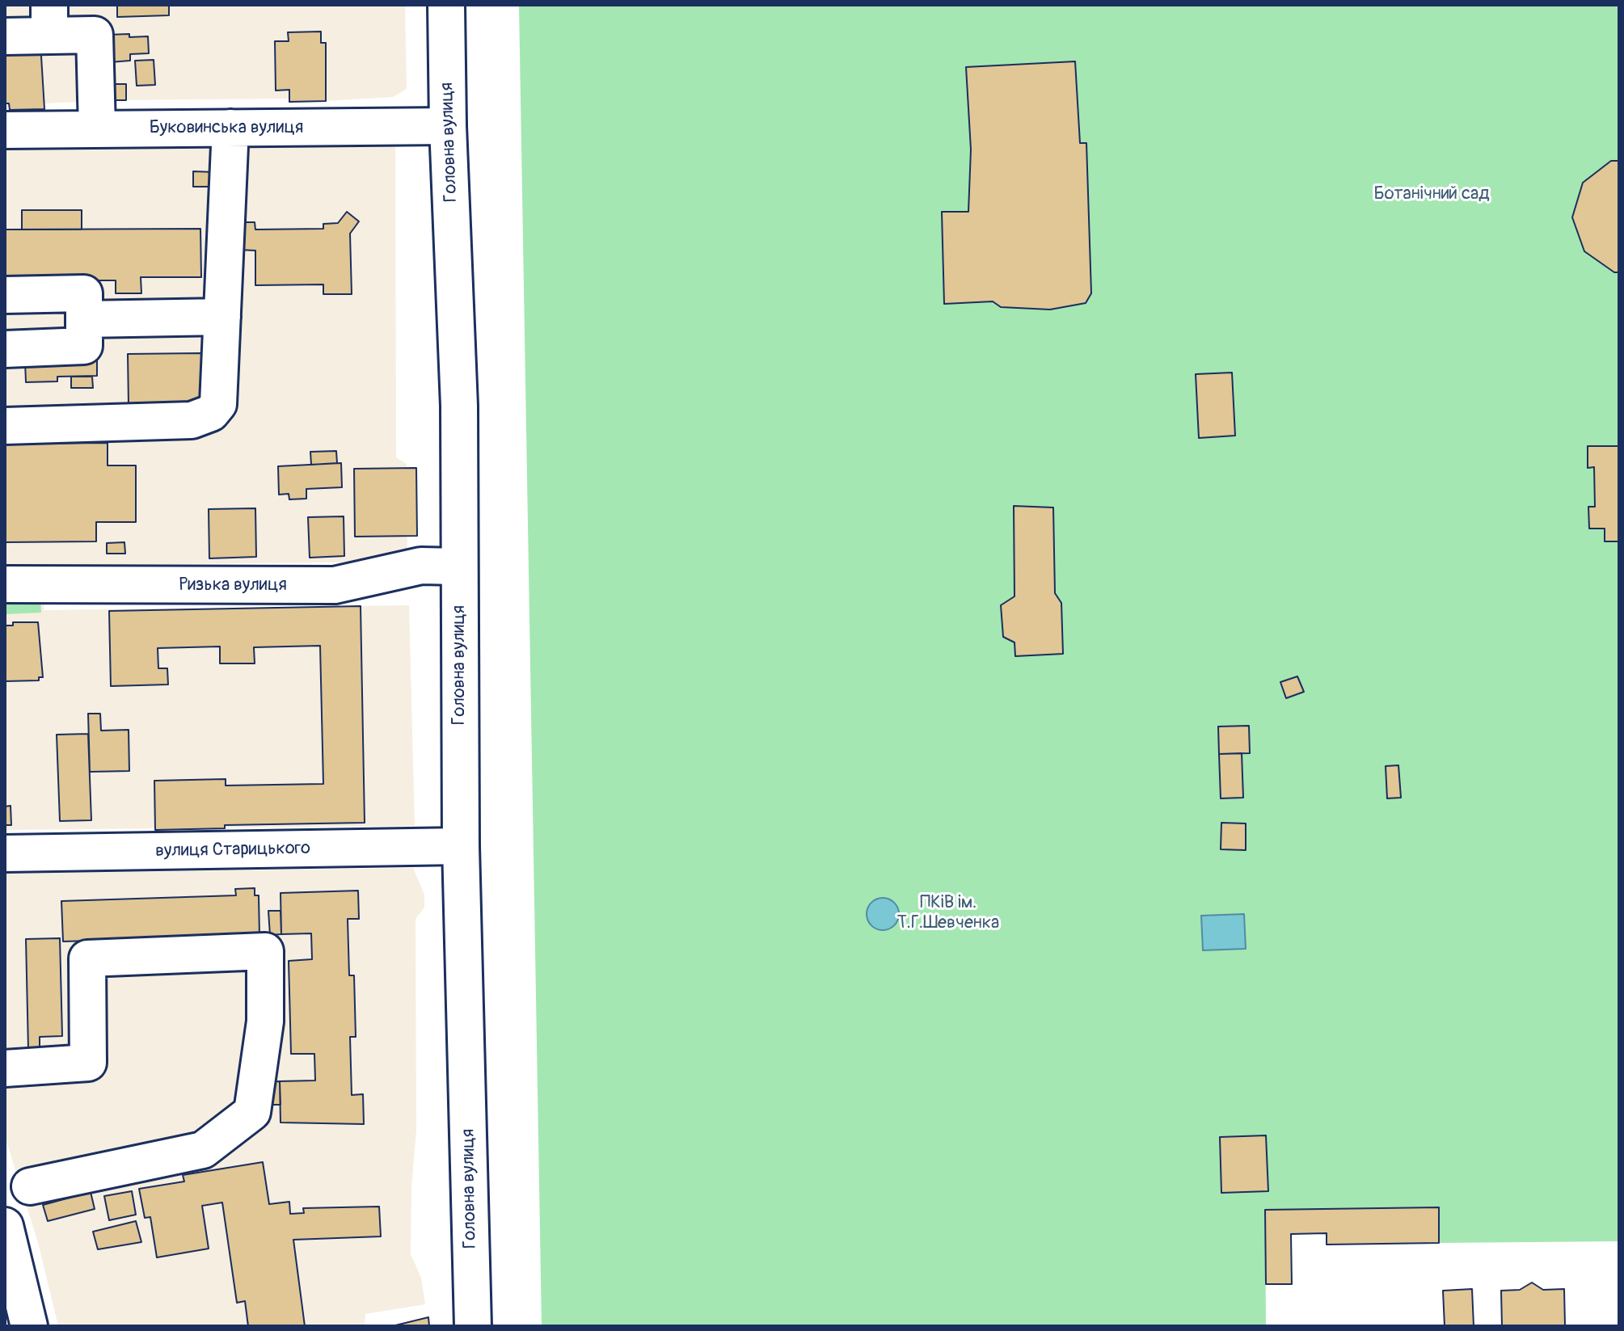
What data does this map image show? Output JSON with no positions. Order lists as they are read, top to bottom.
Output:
{
  "streets": {
    "street": [
      "Буковинська вулиця",
      "Головна вулиця",
      "Ризька вулиця",
      "вулиця Старицького"
    ]
  },
  "crossings": [
    ["Буковинська вулиця", "Головна вулиця"],
    ["Головна вулиця", "Ризька вулиця"],
    ["Головна вулиця", "вулиця Старицького"]
  ],
  "parks": ["Ботанічний сад", "ПКіВ ім. Т.Г.Шевченка"]
}
